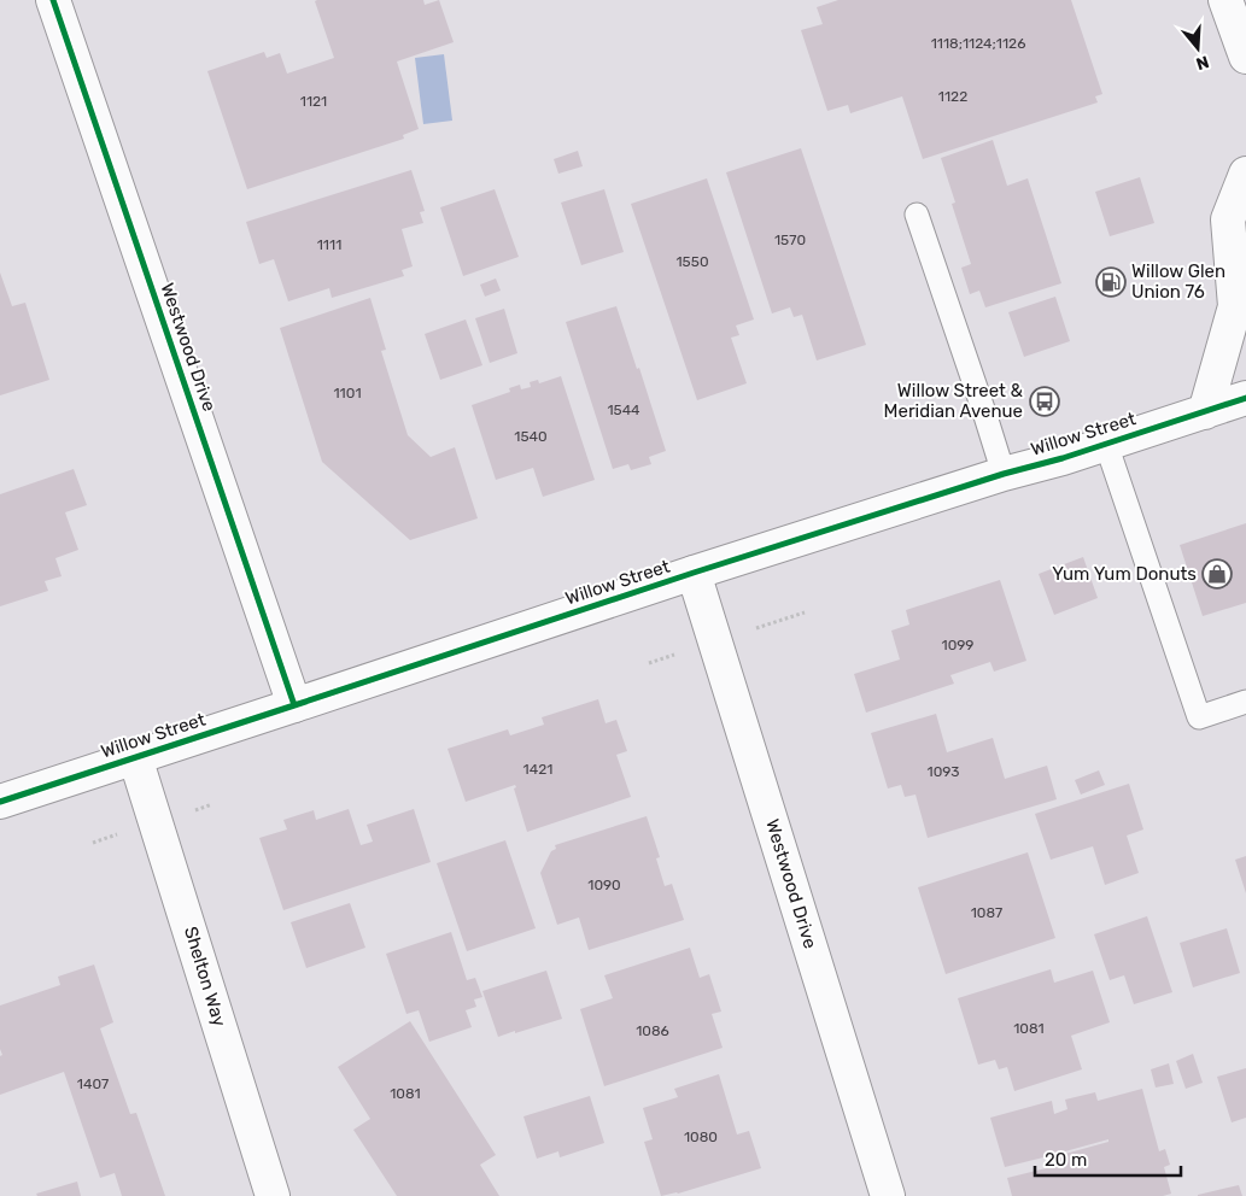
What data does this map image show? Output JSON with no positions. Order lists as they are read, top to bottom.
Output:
{
  "streets": {
    "street": ["Westwood Drive", "Willow Street", "Shelton Way"]
  },
  "crossings": [
    ["Westwood Drive", "Willow Street"],
    ["Willow Street", "Shelton Way"]
  ],
  "places": {
    "fuel station": ["Willow Glen Union 76"],
    "bus stop": ["Willow Street & Meridian Avenue"],
    "shop": ["Yum Yum Donuts"]
  },
  "house_numbers": [
    "1118;1124;1126",
    "1122",
    "1121",
    "1570",
    "1111",
    "1550",
    "1101",
    "1544",
    "1540",
    "1099",
    "1421",
    "1093",
    "1090",
    "1087",
    "1081",
    "1086",
    "1407",
    "1081",
    "1080"
  ],
  "scale_bar": "20 m",
  "north": "bottom"
}
